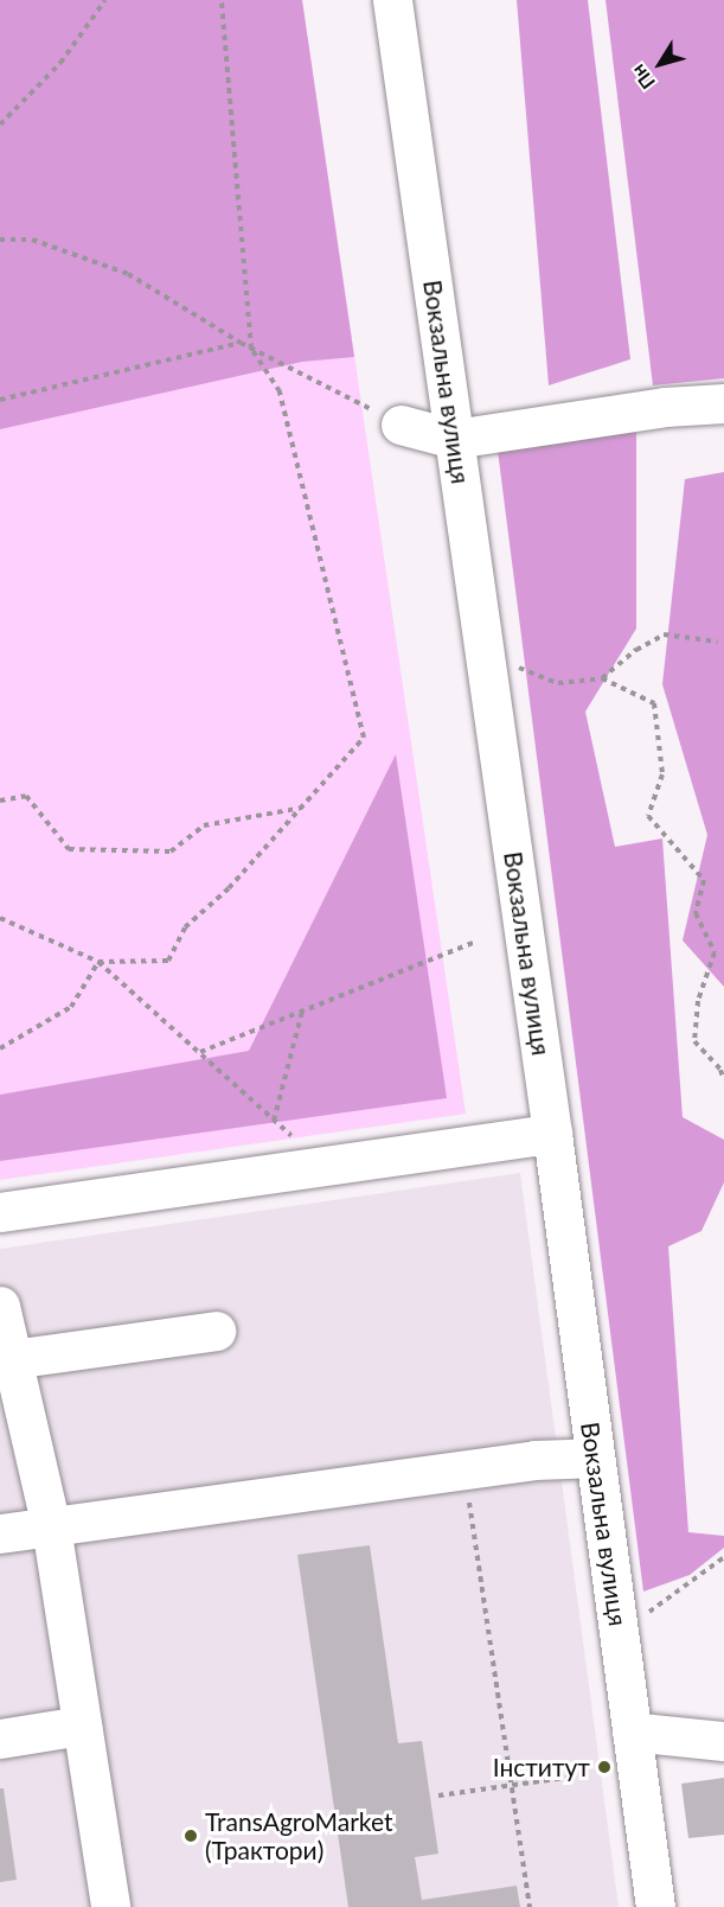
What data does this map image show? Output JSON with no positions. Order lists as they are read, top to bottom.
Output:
{
  "streets": {
    "street": ["Вокзальна вулиця"]
  },
  "places": ["Інститут", "TransAgroMarket (Трактори)"],
  "north": "bottom left"
}
